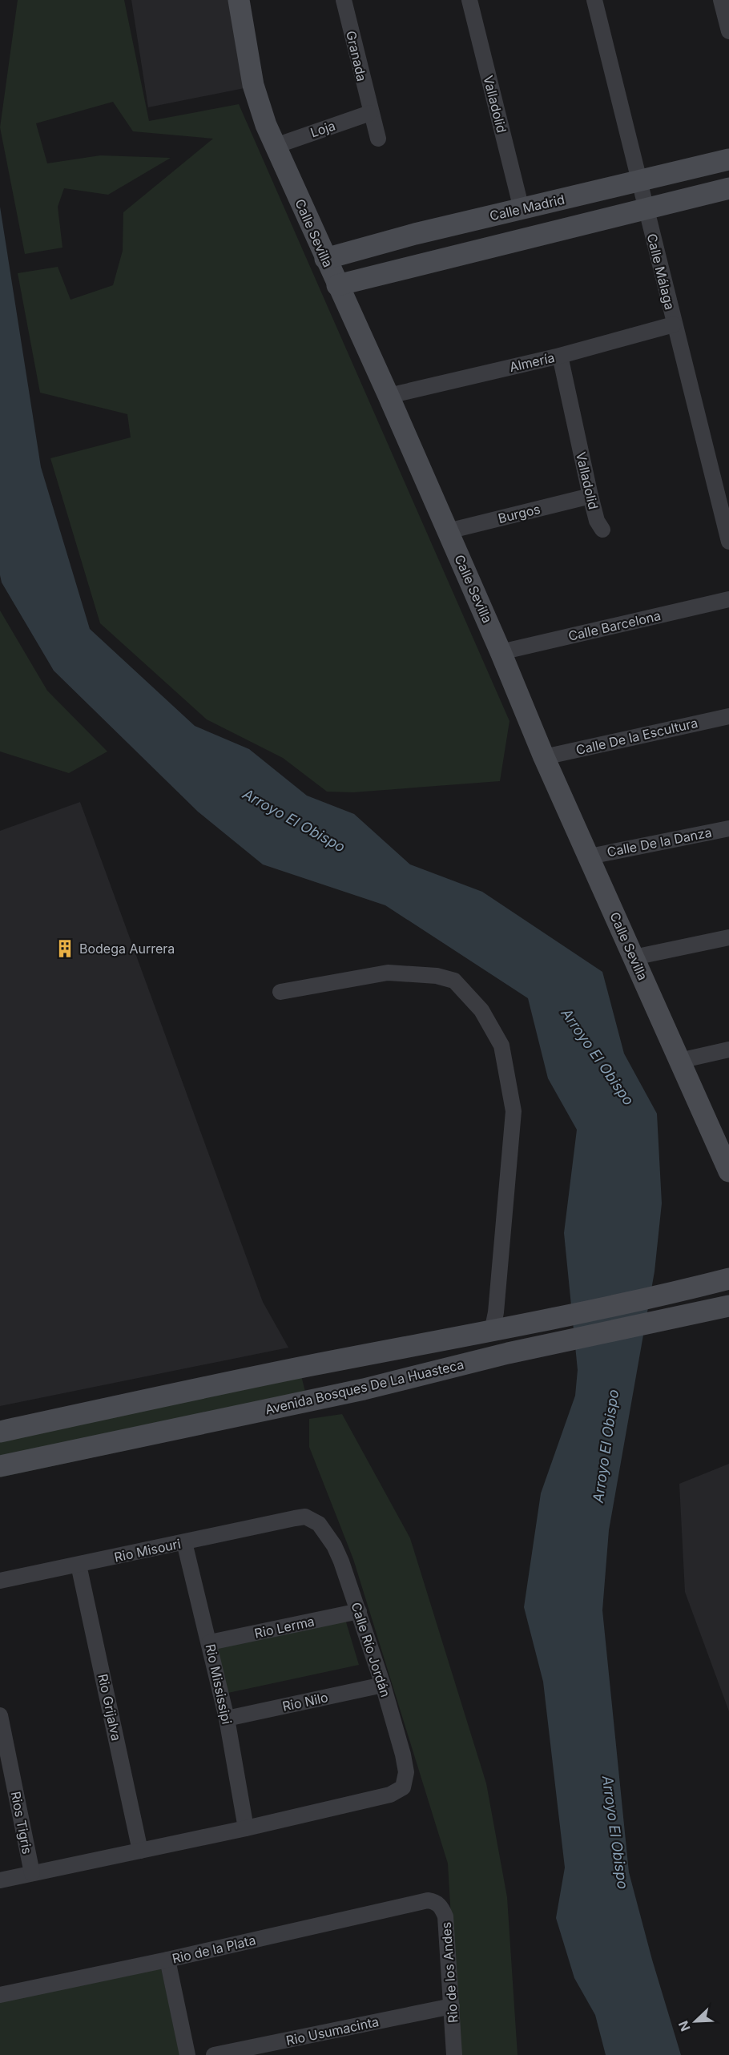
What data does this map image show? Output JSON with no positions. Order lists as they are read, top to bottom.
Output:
{
  "streets": {
    "street": [
      "Granada",
      "Valladolid",
      "Loja",
      "Calle Madrid",
      "Calle Sevilla",
      "Calle Málaga",
      "Almería",
      "Burgos",
      "Calle Barcelona",
      "Calle De la Escultura",
      "Calle De la Danza",
      "Avenida Bosques De La Huasteca",
      "Rio Misouri",
      "Rio Lerma",
      "Calle Río Jordán",
      "Rio Mississipi",
      "Rio Nilo",
      "Rio Grijalva",
      "Rios Tigris",
      "Rio de la Plata",
      "Rio de los Andes",
      "Rio Usumacinta"
    ]
  },
  "crossings": [
    ["Granada", "Loja"],
    ["Valladolid", "Calle Madrid"],
    ["Valladolid", "Almería"],
    ["Valladolid", "Burgos"],
    ["Loja", "Calle Sevilla"],
    ["Calle Madrid", "Calle Sevilla"],
    ["Calle Madrid", "Calle Málaga"],
    ["Calle Sevilla", "Almería"],
    ["Calle Sevilla", "Burgos"],
    ["Calle Sevilla", "Calle Barcelona"],
    ["Calle Sevilla", "Calle De la Escultura"],
    ["Calle Sevilla", "Calle De la Danza"],
    ["Calle Málaga", "Almería"],
    ["Rio Misouri", "Calle Río Jordán"],
    ["Rio Misouri", "Rio Mississipi"],
    ["Rio Misouri", "Rio Grijalva"],
    ["Rio Lerma", "Calle Río Jordán"],
    ["Rio Lerma", "Rio Mississipi"],
    ["Calle Río Jordán", "Rio Mississipi"],
    ["Calle Río Jordán", "Rio Nilo"],
    ["Rio Mississipi", "Rio Nilo"],
    ["Rio de la Plata", "Rio de los Andes"],
    ["Rio de los Andes", "Rio Usumacinta"]
  ],
  "water": ["Arroyo El Obispo"],
  "places": {
    "building": ["Bodega Aurrera"]
  },
  "north": "bottom left"
}
